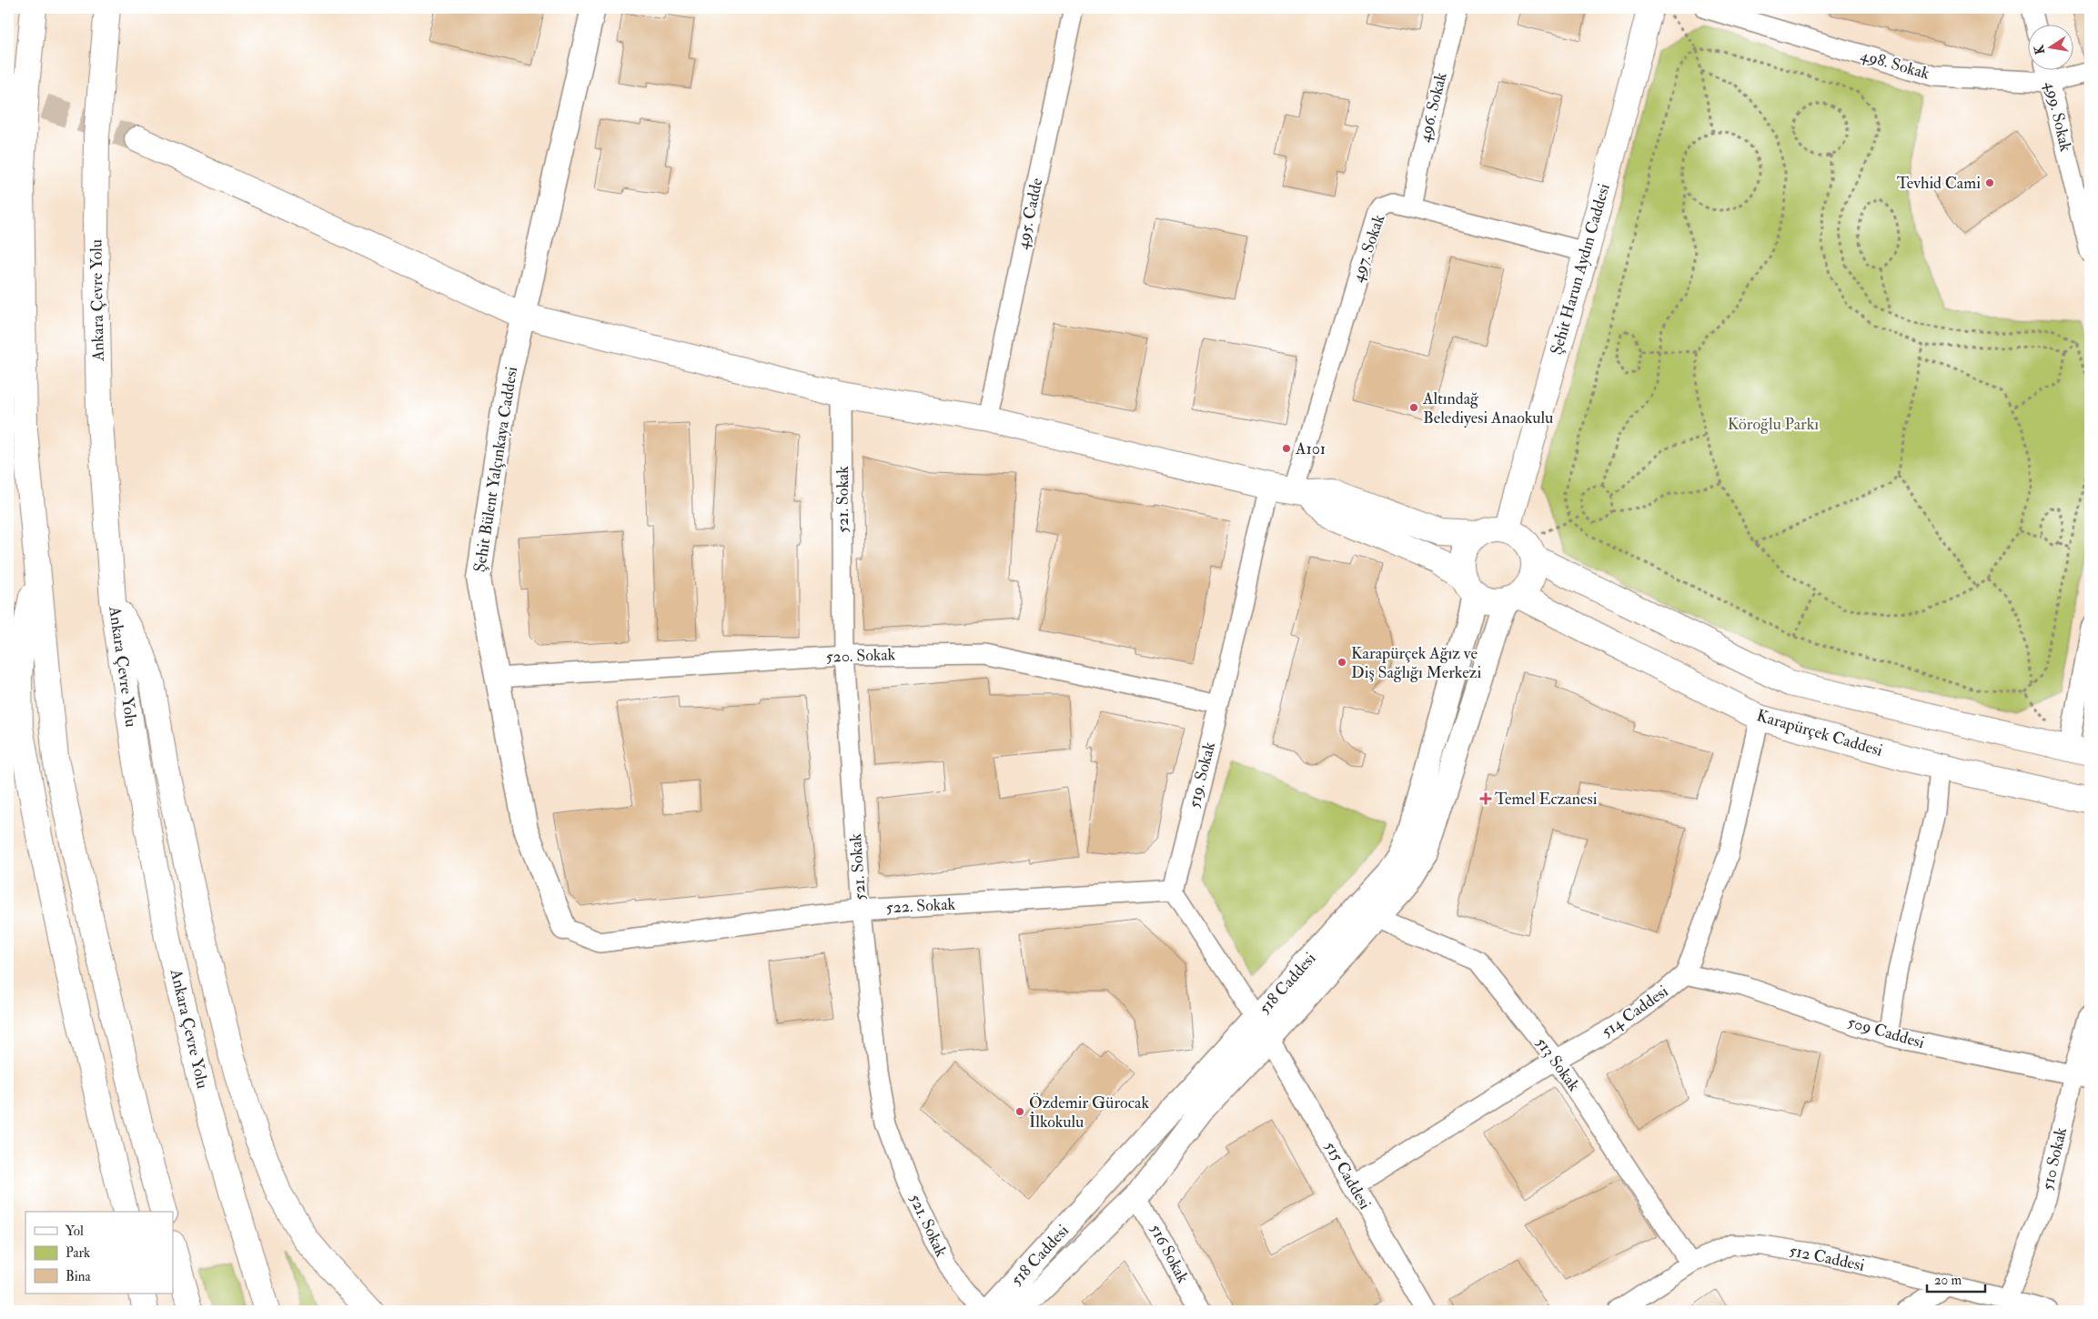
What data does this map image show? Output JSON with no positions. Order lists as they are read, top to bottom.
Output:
{
  "streets": {
    "main road": ["Şehit Harun Aydın Caddesi", "Ankara Çevre Yolu", "Karapürçek Caddesi"],
    "street": [
      "498. Sokak",
      "496. Sokak",
      "499. Sokak",
      "495. Cadde",
      "497. Sokak",
      "Şehit Bülent Yalçınkaya Caddesi",
      "521. Sokak",
      "520. Sokak",
      "519. Sokak",
      "522. Sokak",
      "518 Caddesi",
      "514 Caddesi",
      "509 Caddesi",
      "513 Sokak",
      "510 Sokak",
      "515 Caddesi",
      "516 Sokak",
      "512 Caddesi"
    ]
  },
  "crossings": [
    ["498. Sokak", "499. Sokak"],
    ["496. Sokak", "497. Sokak"],
    ["497. Sokak", "Şehit Harun Aydın Caddesi"],
    ["497. Sokak", "519. Sokak"],
    ["Şehit Harun Aydın Caddesi", "Karapürçek Caddesi"],
    ["Şehit Harun Aydın Caddesi", "518 Caddesi"],
    ["Şehit Bülent Yalçınkaya Caddesi", "520. Sokak"],
    ["Şehit Bülent Yalçınkaya Caddesi", "522. Sokak"],
    ["521. Sokak", "520. Sokak"],
    ["521. Sokak", "522. Sokak"],
    ["521. Sokak", "518 Caddesi"],
    ["520. Sokak", "519. Sokak"],
    ["Karapürçek Caddesi", "518 Caddesi"],
    ["Karapürçek Caddesi", "514 Caddesi"],
    ["519. Sokak", "522. Sokak"],
    ["518 Caddesi", "513 Sokak"],
    ["518 Caddesi", "515 Caddesi"],
    ["518 Caddesi", "516 Sokak"],
    ["514 Caddesi", "509 Caddesi"],
    ["514 Caddesi", "513 Sokak"],
    ["514 Caddesi", "515 Caddesi"],
    ["509 Caddesi", "510 Sokak"],
    ["513 Sokak", "512 Caddesi"],
    ["510 Sokak", "512 Caddesi"]
  ],
  "parks": ["Köroğlu Parkı"],
  "places": {
    "other": [
      "Tevhid Cami",
      "Altındağ Belediyesi Anaokulu",
      "A101",
      "Karapürçek Ağız ve Diş Sağlığı Merkezi",
      "Özdemir Gürocak İlkokulu"
    ],
    "health": ["Temel Eczanesi"]
  },
  "legend": ["Yol", "Park", "Bina"],
  "scale_bar": "20 m",
  "north": "left"
}
